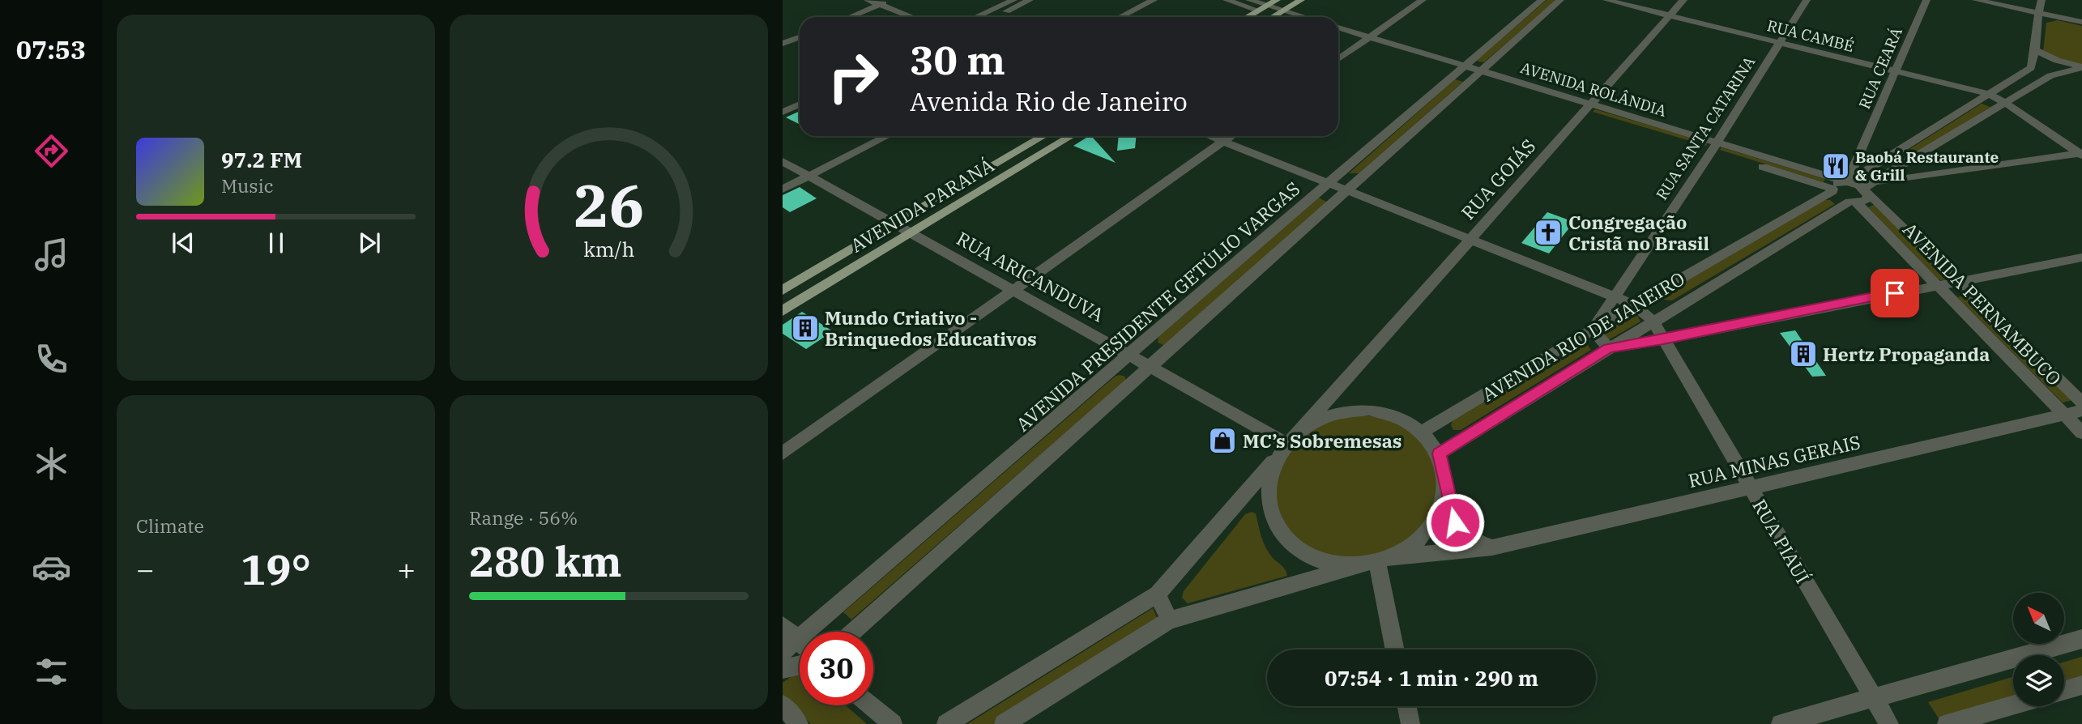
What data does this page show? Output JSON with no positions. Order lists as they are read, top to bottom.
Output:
{
  "streets": {
    "main road": ["AVENIDA PARANÁ"],
    "street": [
      "RUA CAMBÉ",
      "RUA CEARÁ",
      "AVENIDA ROLÂNDIA",
      "RUA SANTA CATARINA",
      "RUA GOIÁS",
      "RUA ARICANDUVA",
      "AVENIDA PERNAMBUCO",
      "AVENIDA PRESIDENTE GETÚLIO VARGAS",
      "AVENIDA RIO DE JANEIRO",
      "RUA MINAS GERAIS",
      "RUA PIAUÍ"
    ]
  },
  "crossings": [
    ["RUA CAMBÉ", "RUA CEARÁ"],
    ["RUA CAMBÉ", "RUA SANTA CATARINA"],
    ["RUA CAMBÉ", "RUA GOIÁS"],
    ["RUA CEARÁ", "AVENIDA ROLÂNDIA"],
    ["RUA CEARÁ", "AVENIDA RIO DE JANEIRO"],
    ["AVENIDA ROLÂNDIA", "RUA SANTA CATARINA"],
    ["AVENIDA ROLÂNDIA", "RUA GOIÁS"],
    ["AVENIDA ROLÂNDIA", "AVENIDA PERNAMBUCO"],
    ["AVENIDA ROLÂNDIA", "AVENIDA PRESIDENTE GETÚLIO VARGAS"],
    ["AVENIDA ROLÂNDIA", "AVENIDA RIO DE JANEIRO"],
    ["RUA SANTA CATARINA", "AVENIDA RIO DE JANEIRO"],
    ["RUA SANTA CATARINA", "RUA PIAUÍ"],
    ["RUA GOIÁS", "RUA ARICANDUVA"],
    ["RUA GOIÁS", "AVENIDA RIO DE JANEIRO"],
    ["RUA GOIÁS", "RUA MINAS GERAIS"],
    ["RUA GOIÁS", "RUA PIAUÍ"],
    ["AVENIDA PARANÁ", "RUA ARICANDUVA"],
    ["RUA ARICANDUVA", "AVENIDA PRESIDENTE GETÚLIO VARGAS"],
    ["RUA ARICANDUVA", "AVENIDA RIO DE JANEIRO"],
    ["RUA ARICANDUVA", "RUA MINAS GERAIS"],
    ["AVENIDA PERNAMBUCO", "AVENIDA RIO DE JANEIRO"],
    ["AVENIDA PERNAMBUCO", "RUA MINAS GERAIS"],
    ["AVENIDA PRESIDENTE GETÚLIO VARGAS", "RUA PIAUÍ"],
    ["AVENIDA RIO DE JANEIRO", "RUA MINAS GERAIS"],
    ["AVENIDA RIO DE JANEIRO", "RUA PIAUÍ"],
    ["RUA MINAS GERAIS", "RUA PIAUÍ"]
  ],
  "places": {
    "restaurant": ["Baobá Restaurante & Grill"],
    "church": ["Congregação Cristã no Brasil"],
    "building": ["Mundo Criativo - Brinquedos Educativos", "Hertz Propaganda"],
    "shop": ["MC’s Sobremesas"]
  },
  "north": "top left",
  "page": {
    "tabs": "07:53",
    "turn": ["30 m", "Avenida Rio de Janeiro"],
    "song": ["97.2 FM", "Music"],
    "tile": [
      "Climate",
      ["Range · 56%", "280 km"]
    ],
    "heat": ["−", "19°", "+"],
    "limit": "30",
    "trip": "07:54 · 1 min · 290 m",
    "gauge": ["26", "km/h"]
  }
}
